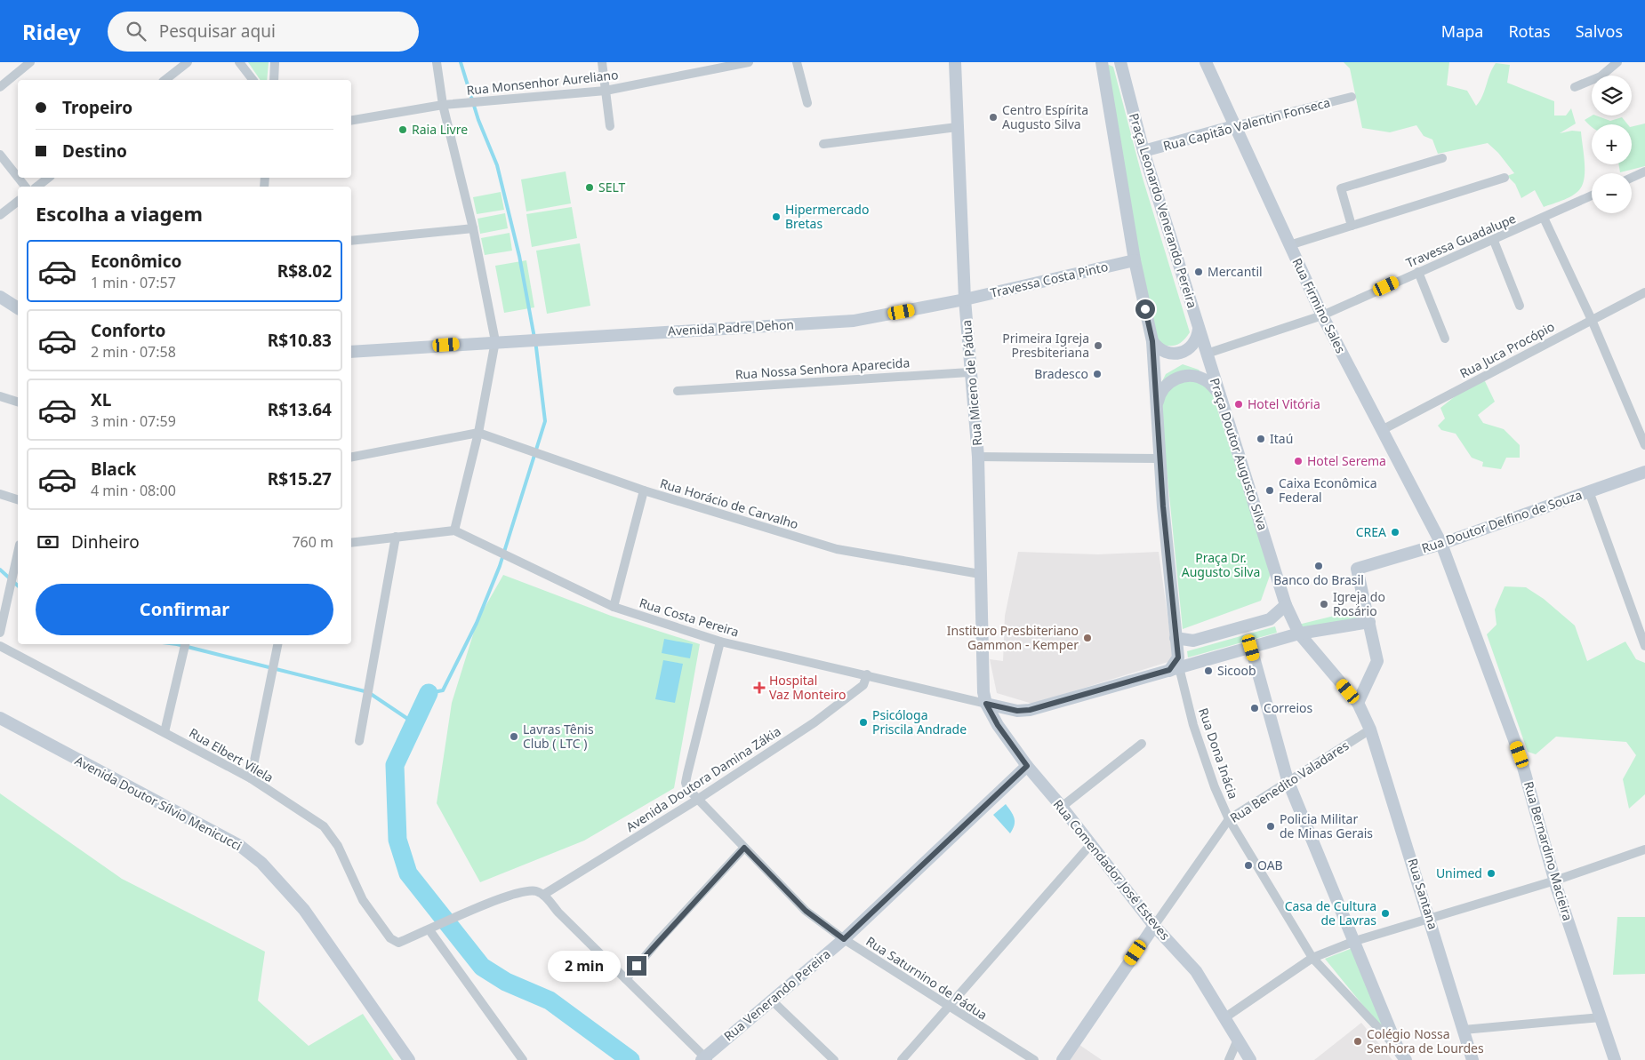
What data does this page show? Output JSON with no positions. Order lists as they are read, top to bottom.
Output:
{
  "streets": {
    "main road": [
      "Rua Capitão Valentin Fonseca",
      "Praça Leonardo Venerando Pereira",
      "Travessa Costa Pinto",
      "Rua Firmino Sales",
      "Avenida Padre Dehon",
      "Rua Miceno de Pádua",
      "Praça Doutor Augusto Silva",
      "Rua Doutor Delfino de Souza",
      "Rua Benedito Valadares",
      "Avenida Doutor Sílvio Menicucci",
      "Rua Bernardino Macieira",
      "Rua Comendador José Esteves",
      "Rua Santana",
      "Rua Venerando Pereira"
    ],
    "street": [
      "Rua Monsenhor Aureliano",
      "Travessa Guadalupe",
      "Rua Juca Procópio",
      "Rua Nossa Senhora Aparecida",
      "Rua Horácio de Carvalho",
      "Rua Costa Pereira",
      "Rua Dona Inácia",
      "Rua Elbert Vilela",
      "Avenida Doutora Damina Zákia",
      "Rua Saturnino de Pádua"
    ]
  },
  "crossings": [
    ["Rua Capitão Valentin Fonseca", "Praça Leonardo Venerando Pereira"],
    ["Rua Capitão Valentin Fonseca", "Rua Firmino Sales"],
    ["Praça Leonardo Venerando Pereira", "Travessa Guadalupe"],
    ["Praça Leonardo Venerando Pereira", "Travessa Costa Pinto"],
    ["Praça Leonardo Venerando Pereira", "Praça Doutor Augusto Silva"],
    ["Travessa Guadalupe", "Rua Firmino Sales"],
    ["Travessa Guadalupe", "Praça Doutor Augusto Silva"],
    ["Travessa Costa Pinto", "Avenida Padre Dehon"],
    ["Travessa Costa Pinto", "Rua Miceno de Pádua"],
    ["Rua Firmino Sales", "Rua Juca Procópio"],
    ["Rua Firmino Sales", "Rua Doutor Delfino de Souza"],
    ["Rua Firmino Sales", "Rua Bernardino Macieira"],
    ["Avenida Padre Dehon", "Rua Miceno de Pádua"],
    ["Rua Nossa Senhora Aparecida", "Rua Miceno de Pádua"],
    ["Rua Miceno de Pádua", "Rua Horácio de Carvalho"],
    ["Rua Miceno de Pádua", "Rua Costa Pereira"],
    ["Rua Miceno de Pádua", "Rua Comendador José Esteves"],
    ["Praça Doutor Augusto Silva", "Rua Santana"],
    ["Rua Doutor Delfino de Souza", "Rua Bernardino Macieira"],
    ["Rua Costa Pereira", "Avenida Doutora Damina Zákia"],
    ["Rua Costa Pereira", "Rua Comendador José Esteves"],
    ["Rua Costa Pereira", "Rua Saturnino de Pádua"],
    ["Rua Dona Inácia", "Rua Benedito Valadares"],
    ["Avenida Doutora Damina Zákia", "Rua Saturnino de Pádua"],
    ["Rua Benedito Valadares", "Rua Comendador José Esteves"],
    ["Rua Benedito Valadares", "Rua Santana"],
    ["Rua Comendador José Esteves", "Rua Venerando Pereira"],
    ["Rua Saturnino de Pádua", "Rua Venerando Pereira"]
  ],
  "parks": ["Praça Dr. Augusto Silva"],
  "places": {
    "other": [
      "Centro Espírita Augusto Silva",
      "Raia Livre",
      "SELT",
      "Hipermercado Bretas",
      "Mercantil",
      "Primeira Igreja Presbiteriana",
      "Bradesco",
      "Hotel Vitória",
      "Itaú",
      "Hotel Serema",
      "Caixa Econômica Federal",
      "CREA",
      "Banco do Brasil",
      "Igreja do Rosário",
      "Instituro Presbiteriano Gammon - Kemper",
      "Sicoob",
      "Correios",
      "Psicóloga Priscila Andrade",
      "Lavras Tênis Club ( LTC )",
      "Policia Militar de Minas Gerais",
      "OAB",
      "Unimed",
      "Casa de Cultura de Lavras",
      "Colégio Nossa Senhora de Lourdes"
    ],
    "health": ["Hospital Vaz Monteiro"]
  },
  "page": {
    "header": "Ridey",
    "search": "Pesquisar aqui",
    "nav": ["Mapa", "Rotas", "Salvos"],
    "map_buttons": ["+", "−"],
    "banner": ["Tropeiro", "Destino"],
    "heading": "Escolha a viagem",
    "list": [
      {
        "name": "Econômico",
        "note": "1 min · 07:57",
        "value": "R$8.02"
      },
      {
        "name": "Conforto",
        "note": "2 min · 07:58",
        "value": "R$10.83"
      },
      {
        "name": "XL",
        "note": "3 min · 07:59",
        "value": "R$13.64"
      },
      {
        "name": "Black",
        "note": "4 min · 08:00",
        "value": "R$15.27"
      }
    ],
    "pay": ["Dinheiro", "760 m"],
    "buttons": "Confirmar",
    "bubble": "2 min"
  }
}
